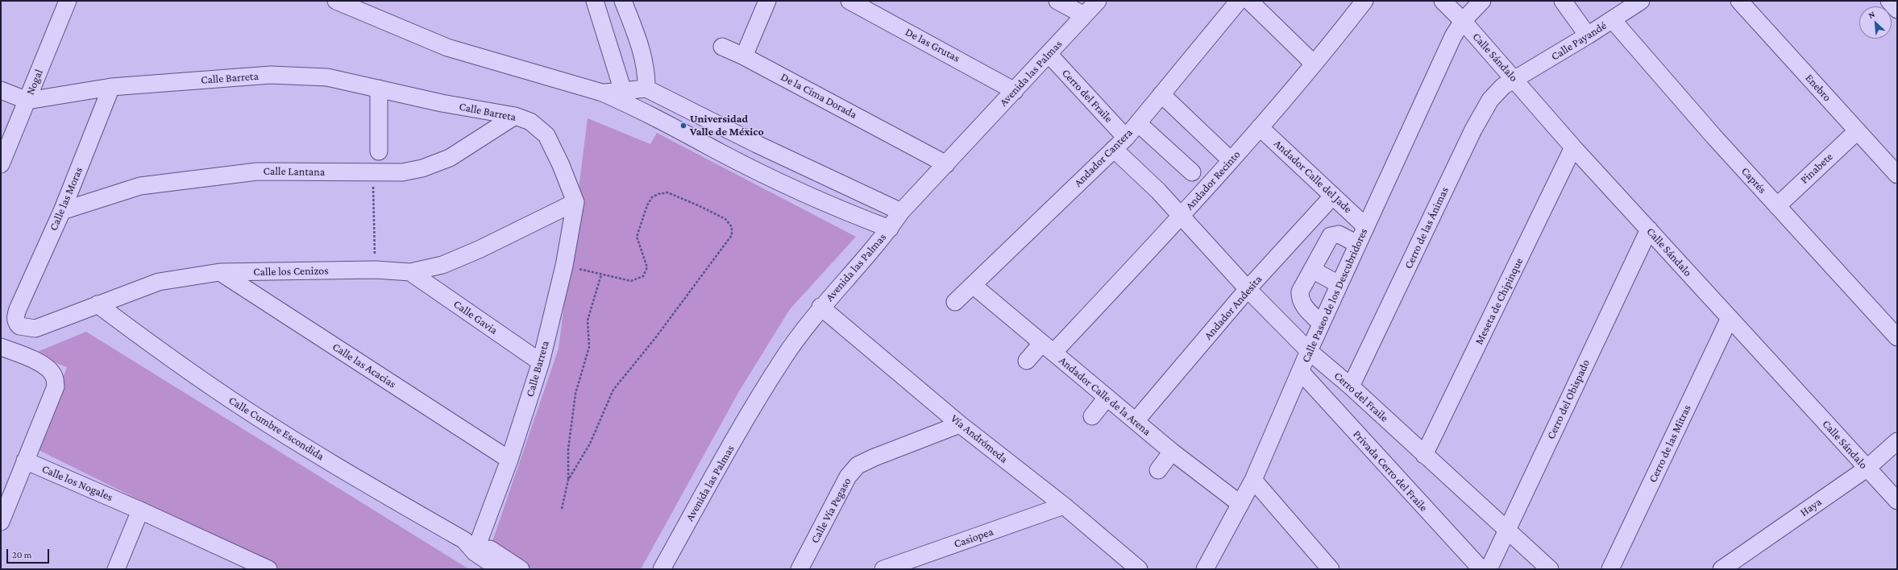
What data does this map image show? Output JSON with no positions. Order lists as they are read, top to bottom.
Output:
{
  "streets": {
    "street": [
      "Calle Payandé",
      "De las Grutas",
      "Calle Sándalo",
      "Avenida las Palmas",
      "Calle Barreta",
      "Nogal",
      "Enebro",
      "De la Cima Dorada",
      "Cerro del Fraile",
      "Andador Cantera",
      "Pinabete",
      "Calle Lantana",
      "Andador Calle del Jade",
      "Andador Recinto",
      "Caprés",
      "Calle las Moras",
      "Cerro de las Ánimas",
      "Calle los Cenizos",
      "Calle Paseo de los Descubridores",
      "Meseta de Chipinque",
      "Andador Andesita",
      "Calle Gavia",
      "Calle las Acacias",
      "Andador Calle de la Arena",
      "Cerro del Obispado",
      "Calle Cumbre Escondida",
      "Vía Andrómeda",
      "Cerro de las Mitras",
      "Privada Cerro del Fraile",
      "Calle los Nogales",
      "Haya",
      "Calle Vía Pegaso",
      "Casiopea"
    ]
  },
  "crossings": [
    ["Calle Payandé", "Calle Sándalo"],
    ["Calle Payandé", "Caprés"],
    ["Calle Payandé", "Cerro de las Ánimas"],
    ["De las Grutas", "Avenida las Palmas"],
    ["Calle Sándalo", "Cerro de las Ánimas"],
    ["Calle Sándalo", "Calle Paseo de los Descubridores"],
    ["Calle Sándalo", "Meseta de Chipinque"],
    ["Calle Sándalo", "Cerro del Obispado"],
    ["Calle Sándalo", "Cerro de las Mitras"],
    ["Calle Sándalo", "Haya"],
    ["Avenida las Palmas", "De la Cima Dorada"],
    ["Avenida las Palmas", "Cerro del Fraile"],
    ["Avenida las Palmas", "Vía Andrómeda"],
    ["Calle Barreta", "Nogal"],
    ["Calle Barreta", "Calle Lantana"],
    ["Calle Barreta", "Calle las Moras"],
    ["Calle Barreta", "Calle los Cenizos"],
    ["Calle Barreta", "Calle Gavia"],
    ["Calle Barreta", "Calle las Acacias"],
    ["Calle Barreta", "Calle Cumbre Escondida"],
    ["Enebro", "Pinabete"],
    ["Cerro del Fraile", "Andador Cantera"],
    ["Cerro del Fraile", "Andador Recinto"],
    ["Cerro del Fraile", "Cerro de las Ánimas"],
    ["Cerro del Fraile", "Calle Paseo de los Descubridores"],
    ["Cerro del Fraile", "Meseta de Chipinque"],
    ["Cerro del Fraile", "Andador Andesita"],
    ["Cerro del Fraile", "Cerro del Obispado"],
    ["Andador Cantera", "Andador Calle de la Arena"],
    ["Pinabete", "Caprés"],
    ["Calle Lantana", "Calle las Moras"],
    ["Andador Calle del Jade", "Andador Recinto"],
    ["Andador Calle del Jade", "Calle Paseo de los Descubridores"],
    ["Andador Calle del Jade", "Andador Andesita"],
    ["Andador Recinto", "Andador Calle de la Arena"],
    ["Calle las Moras", "Calle los Cenizos"],
    ["Calle los Cenizos", "Calle Gavia"],
    ["Calle los Cenizos", "Calle las Acacias"],
    ["Calle los Cenizos", "Calle Cumbre Escondida"],
    ["Calle Paseo de los Descubridores", "Andador Calle de la Arena"],
    ["Calle Paseo de los Descubridores", "Privada Cerro del Fraile"],
    ["Andador Andesita", "Andador Calle de la Arena"],
    ["Vía Andrómeda", "Calle Vía Pegaso"],
    ["Vía Andrómeda", "Casiopea"]
  ],
  "places": ["Universidad Valle de México"],
  "scale_bar": "20 m",
  "north": "top left"
}
